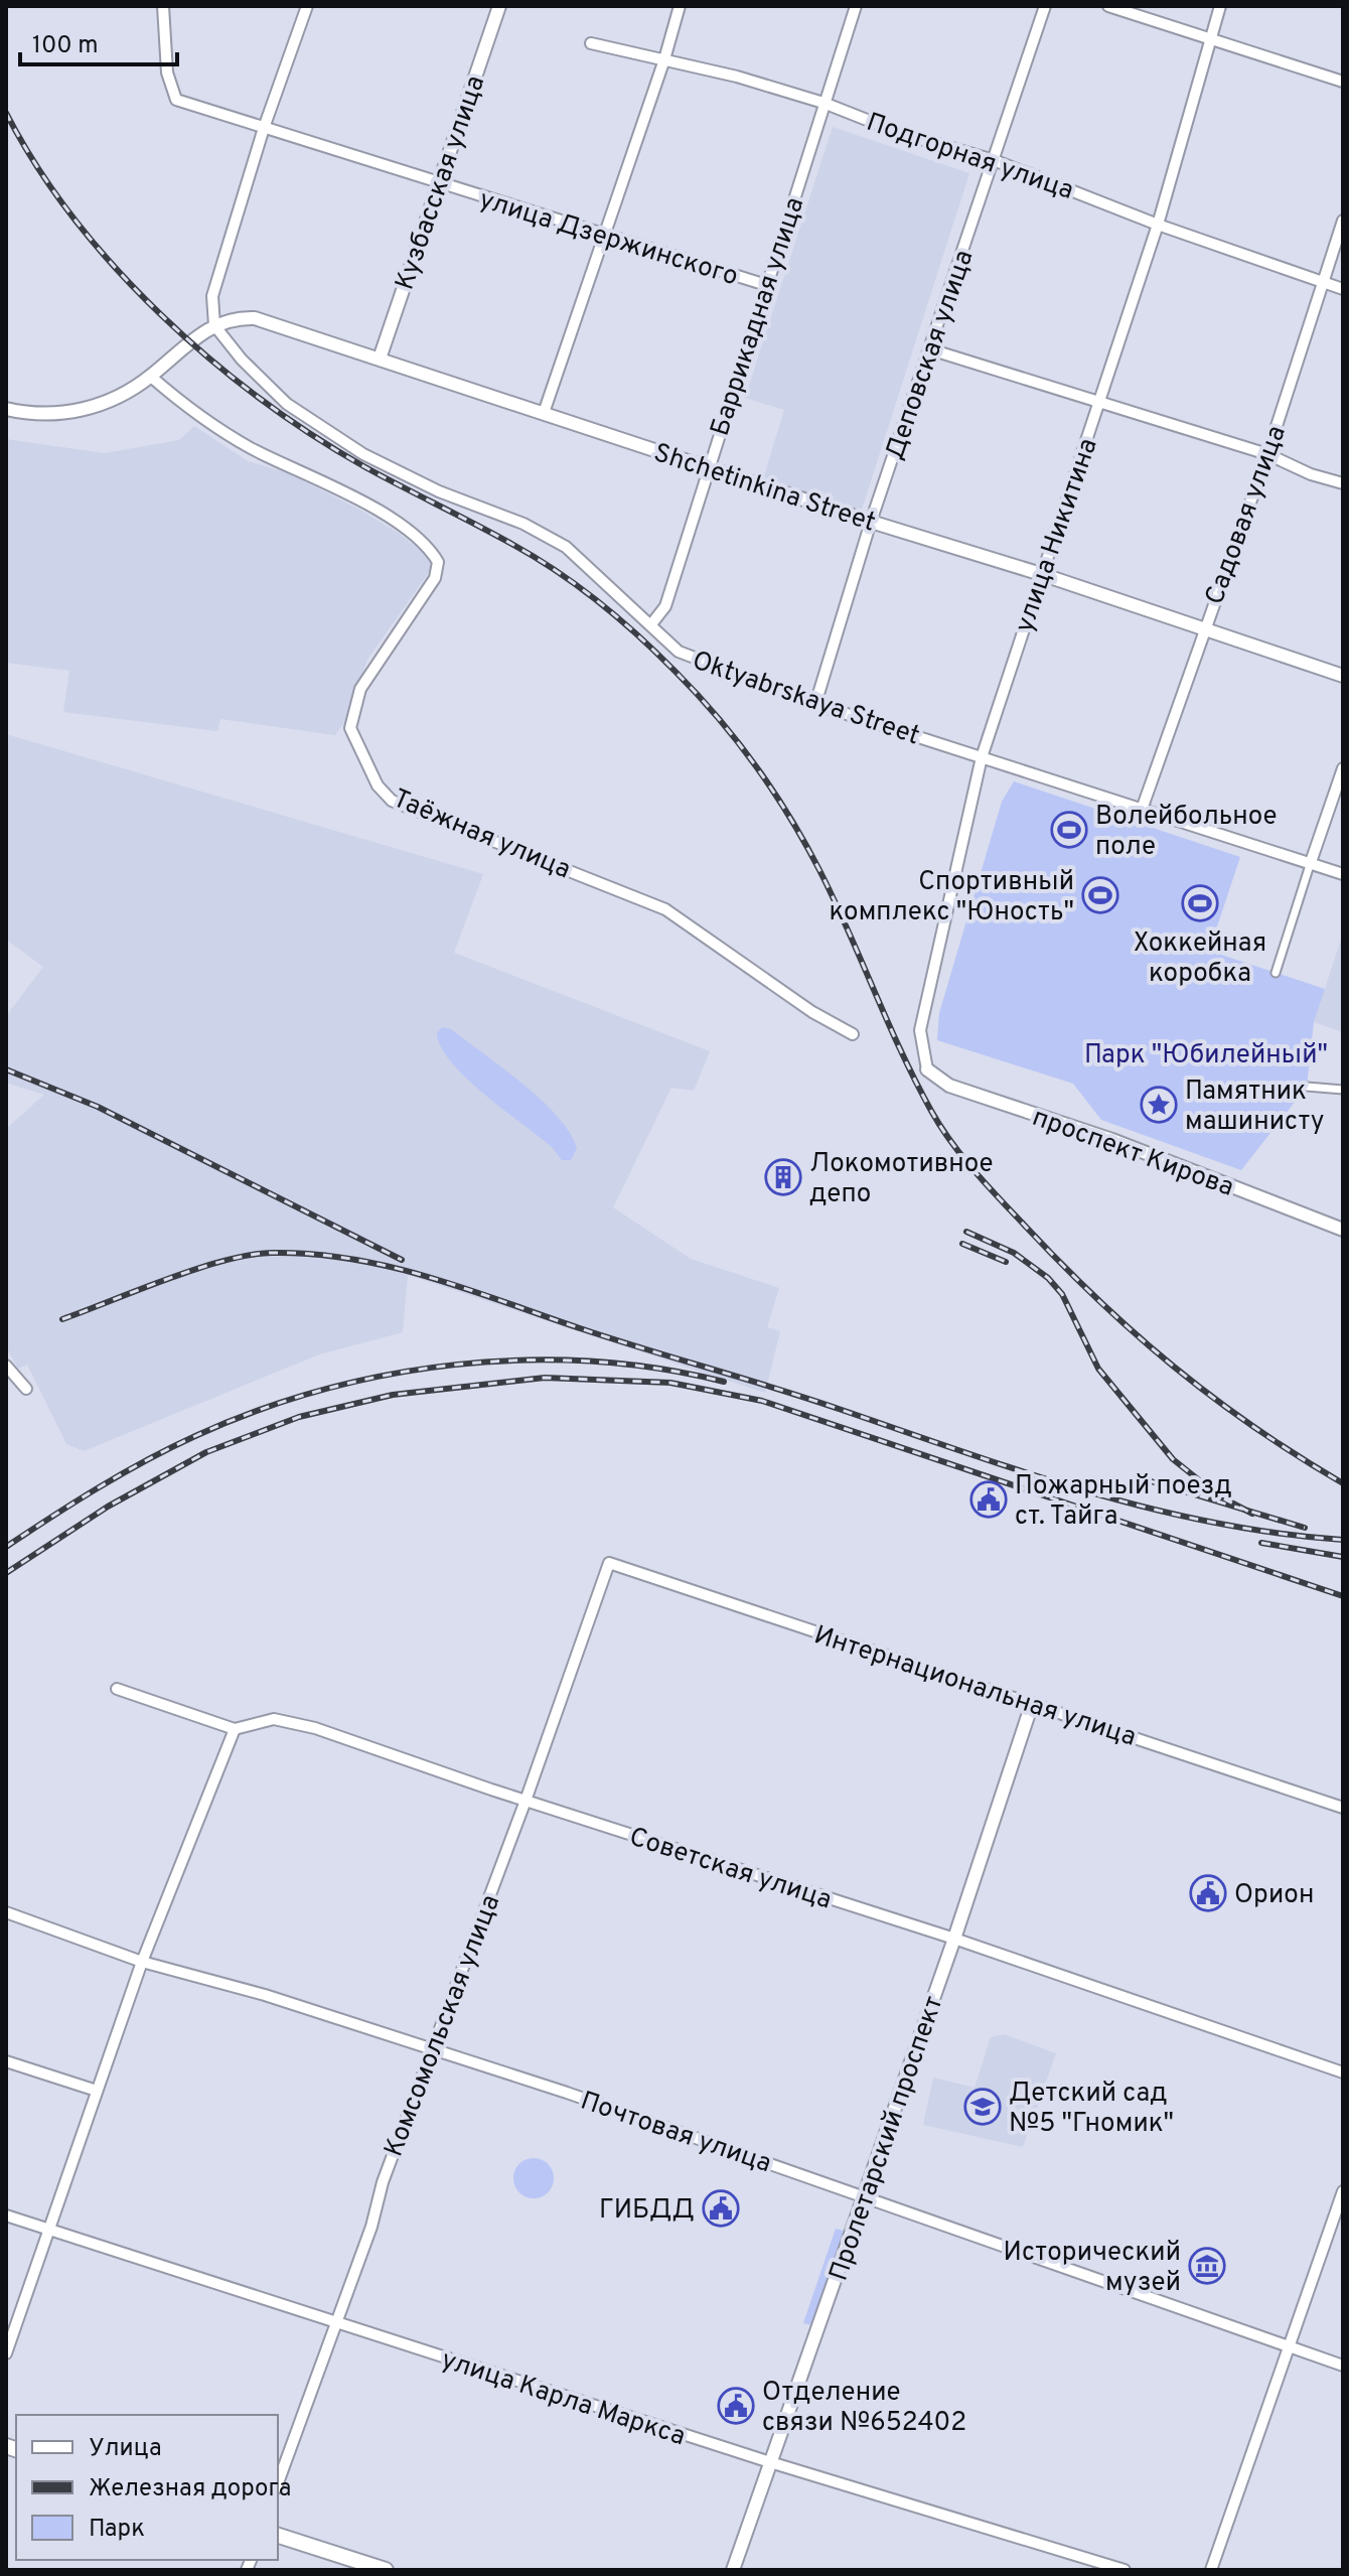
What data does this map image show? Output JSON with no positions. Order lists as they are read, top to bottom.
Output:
{
  "streets": {
    "street": [
      "Подгорная улица",
      "Кузбасская улица",
      "улица Дзержинского",
      "Баррикадная улица",
      "Деповская улица",
      "Shchetinkina Street",
      "Садовая улица",
      "улица Никитина",
      "Oktyabrskaya Street",
      "Таёжная улица",
      "проспект Кирова",
      "Интернациональная улица",
      "Советская улица",
      "Комсомольская улица",
      "Почтовая улица",
      "Пролетарский проспект",
      "улица Карла Маркса"
    ]
  },
  "crossings": [
    ["Подгорная улица", "Баррикадная улица"],
    ["Подгорная улица", "Деповская улица"],
    ["Подгорная улица", "Садовая улица"],
    ["Подгорная улица", "улица Никитина"],
    ["Кузбасская улица", "улица Дзержинского"],
    ["Кузбасская улица", "Shchetinkina Street"],
    ["улица Дзержинского", "Баррикадная улица"],
    ["Баррикадная улица", "Shchetinkina Street"],
    ["Баррикадная улица", "Oktyabrskaya Street"],
    ["Деповская улица", "Shchetinkina Street"],
    ["Деповская улица", "Oktyabrskaya Street"],
    ["Shchetinkina Street", "Садовая улица"],
    ["Shchetinkina Street", "улица Никитина"],
    ["Shchetinkina Street", "Oktyabrskaya Street"],
    ["Shchetinkina Street", "Таёжная улица"],
    ["Садовая улица", "Oktyabrskaya Street"],
    ["улица Никитина", "Oktyabrskaya Street"],
    ["улица Никитина", "проспект Кирова"],
    ["Интернациональная улица", "Комсомольская улица"],
    ["Интернациональная улица", "Пролетарский проспект"],
    ["Советская улица", "Комсомольская улица"],
    ["Советская улица", "Пролетарский проспект"],
    ["Комсомольская улица", "Почтовая улица"],
    ["Комсомольская улица", "улица Карла Маркса"],
    ["Почтовая улица", "Пролетарский проспект"],
    ["Пролетарский проспект", "улица Карла Маркса"]
  ],
  "parks": ["Парк \"Юбилейный\""],
  "places": {
    "sports": ["Волейбольное поле", "Спортивный комплекс \"Юность\"", "Хоккейная коробка"],
    "place": ["Памятник машинисту"],
    "building": ["Локомотивное депо"],
    "public building": [
      "Пожарный поезд ст. Тайга",
      "Орион",
      "ГИБДД",
      "Отделение связи №652402"
    ],
    "school or university": ["Детский сад №5 \"Гномик\""],
    "museum": ["Исторический музей"]
  },
  "legend": ["Улица", "Железная дорога", "Парк"],
  "scale_bar": "100 m"
}
